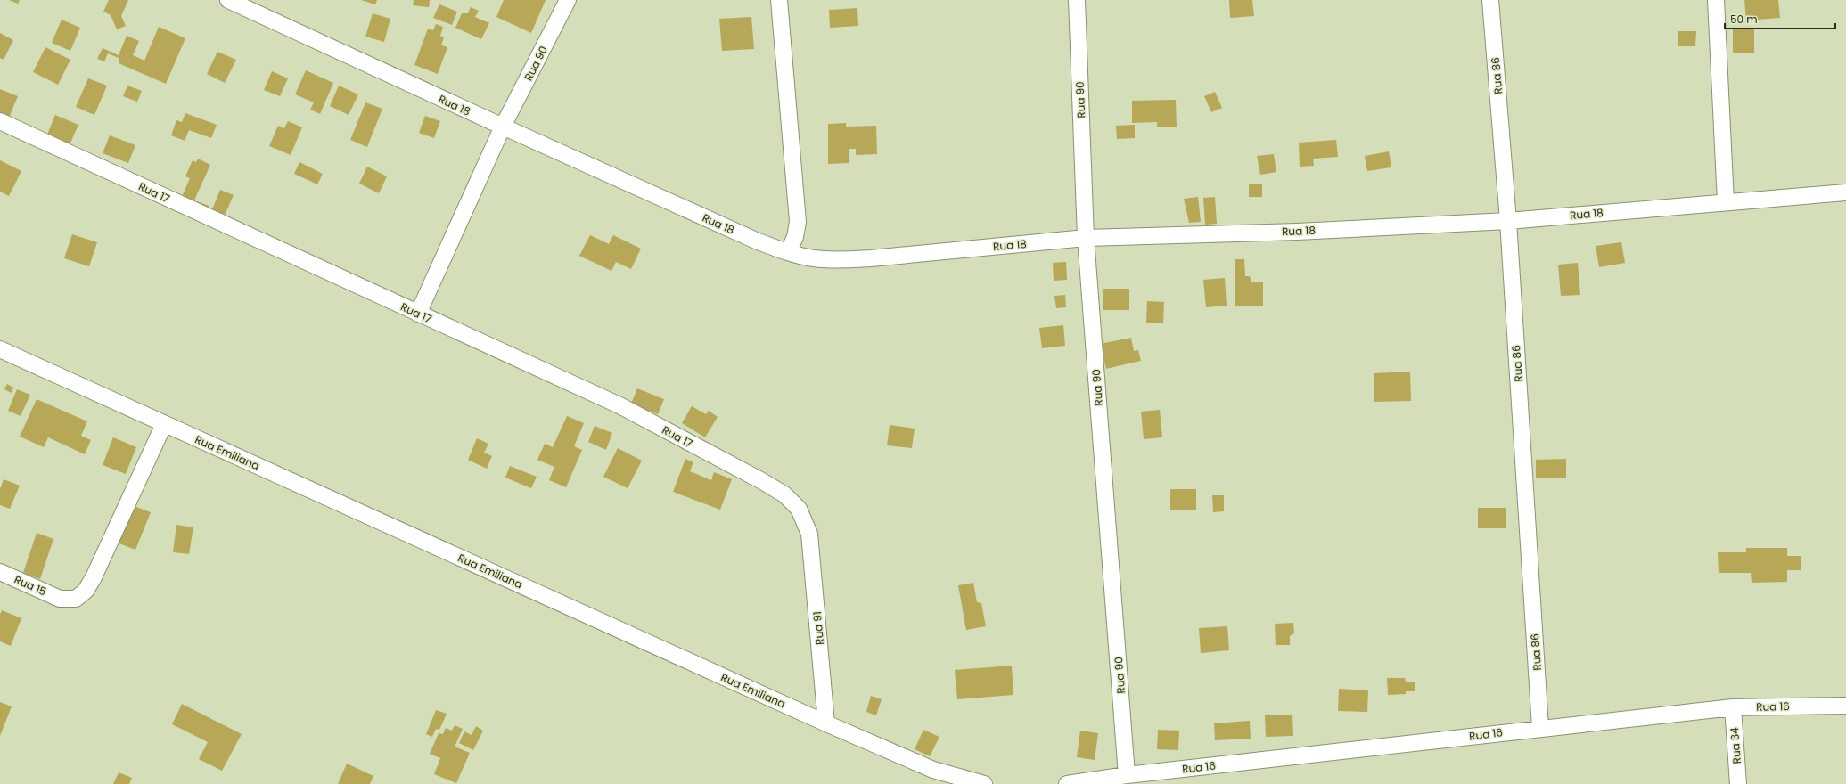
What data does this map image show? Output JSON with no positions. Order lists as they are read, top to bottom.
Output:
{
  "streets": {
    "street": [
      "Rua 90",
      "Rua 86",
      "Rua 18",
      "Rua 17",
      "Rua Emiliana",
      "Rua 15",
      "Rua 91",
      "Rua 16",
      "Rua 34"
    ]
  },
  "crossings": [
    ["Rua 90", "Rua 18"],
    ["Rua 90", "Rua 17"],
    ["Rua 90", "Rua 16"],
    ["Rua 86", "Rua 18"],
    ["Rua 86", "Rua 16"],
    ["Rua 17", "Rua 91"],
    ["Rua Emiliana", "Rua 15"],
    ["Rua Emiliana", "Rua 91"],
    ["Rua 16", "Rua 34"]
  ],
  "scale_bar": "50 m"
}
